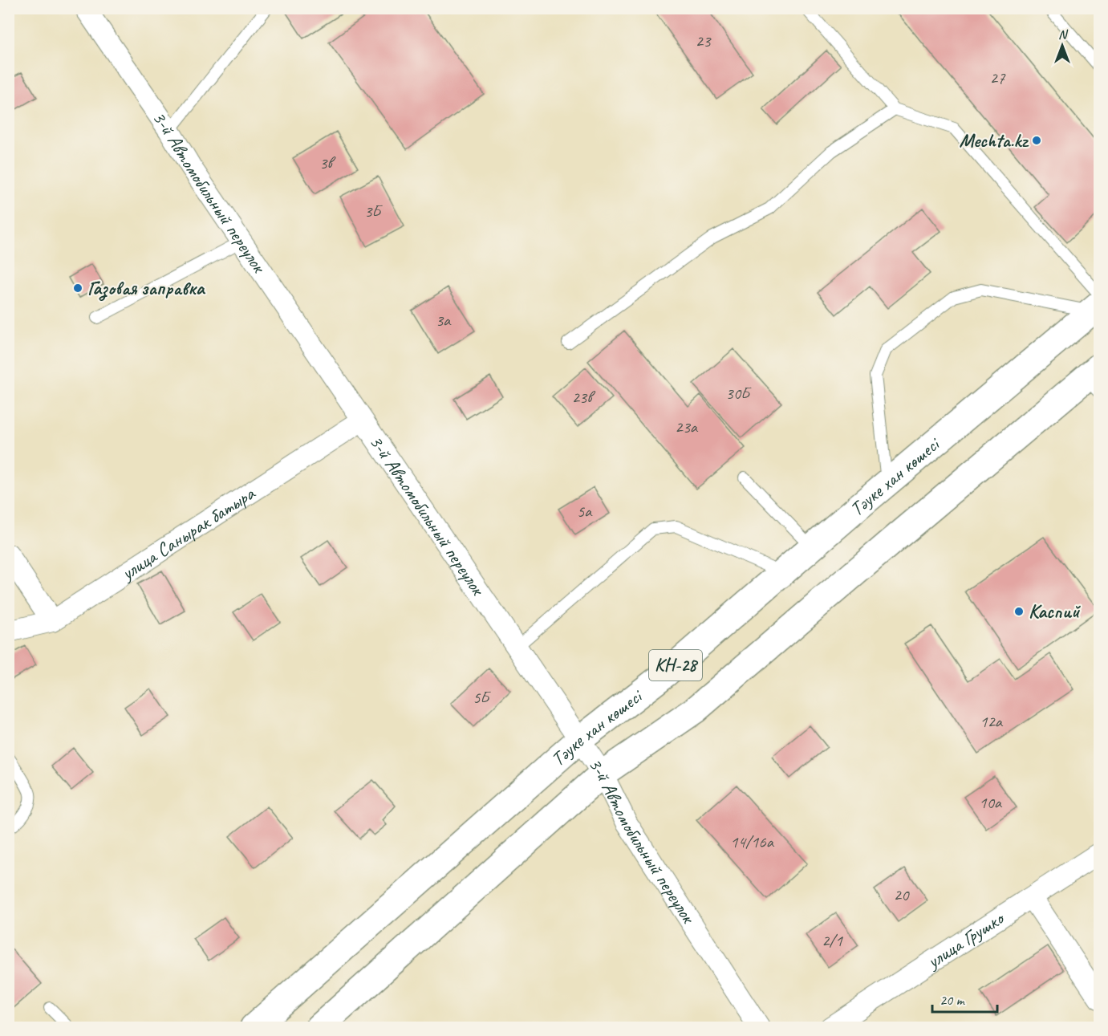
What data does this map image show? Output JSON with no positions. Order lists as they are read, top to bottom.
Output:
{
  "streets": {
    "main road": ["Тәуке хан көшесі", "КН-28"],
    "street": ["3-й Автомобильный переулок", "улица Санырак батыра", "улица Грушко"]
  },
  "crossings": [
    ["3-й Автомобильный переулок", "Тәуке хан көшесі"],
    ["3-й Автомобильный переулок", "улица Санырак батыра"]
  ],
  "places": ["Mechta.kz", "Газовая заправка", "Каспий"],
  "house_numbers": [
    "23",
    "27",
    "3в",
    "3Б",
    "3а",
    "30Б",
    "23в",
    "23а",
    "5а",
    "5Б",
    "12а",
    "10а",
    "14/16а",
    "20",
    "2/1"
  ],
  "scale_bar": "20 m",
  "north": "top"
}
